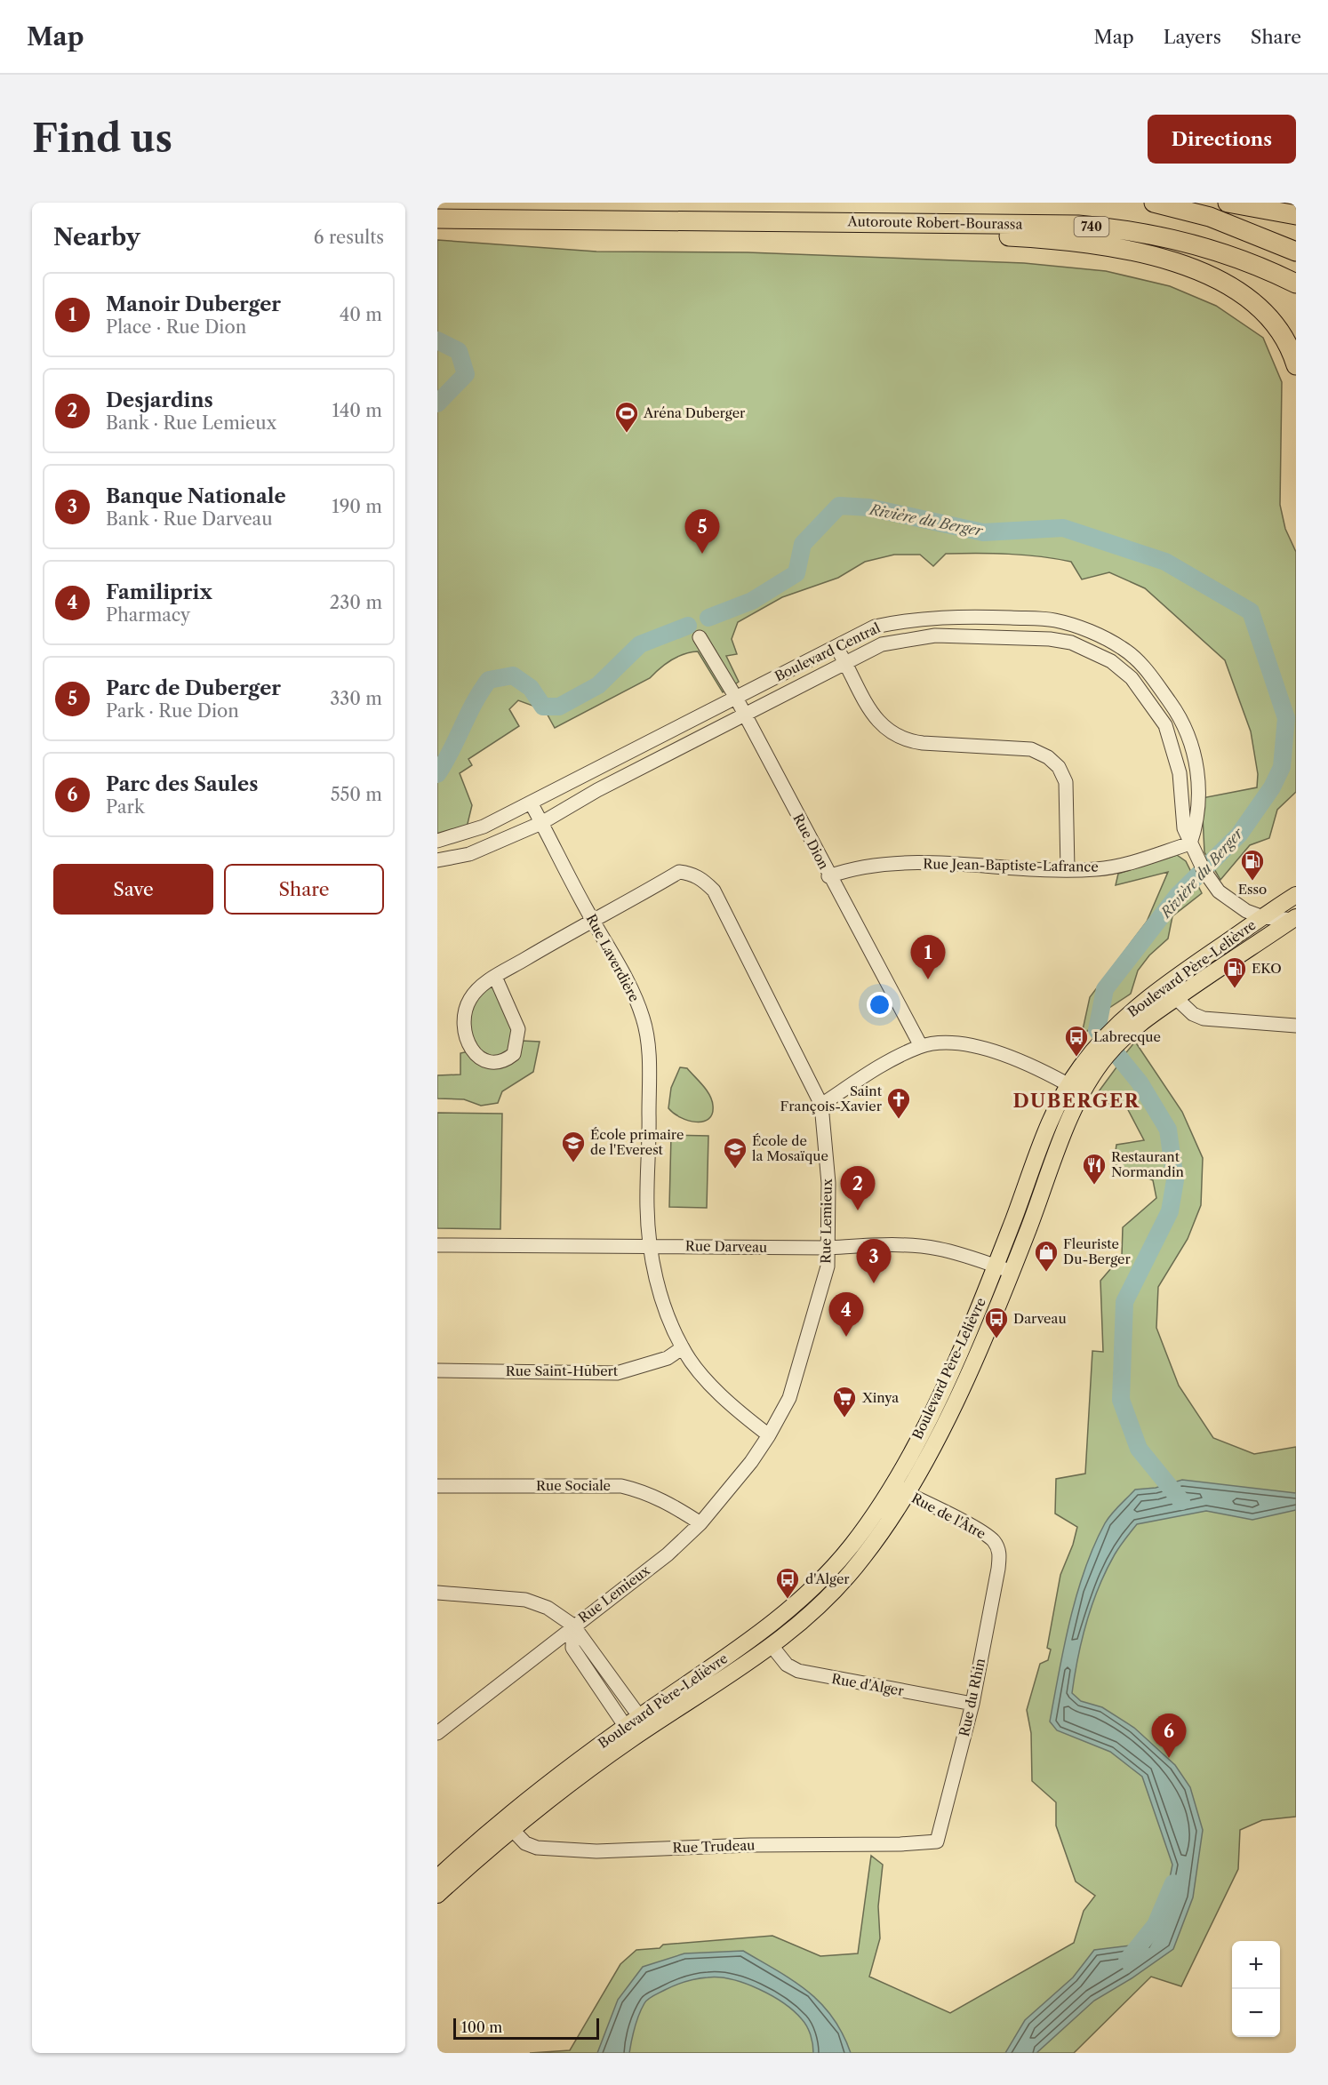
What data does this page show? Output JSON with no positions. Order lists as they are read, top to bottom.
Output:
{
  "streets": {
    "highway": ["Autoroute Robert-Bourassa", "740"],
    "main road": ["Boulevard Père-Lelièvre"],
    "street": [
      "Boulevard Central",
      "Rue Dion",
      "Rue Jean-Baptiste-Lafrance",
      "Rue Laverdière",
      "Rue Lemieux",
      "Rue Darveau",
      "Rue Saint-Hubert",
      "Rue Sociale",
      "Rue de l'Âtre",
      "Rue d'Alger",
      "Rue du Rhin",
      "Rue Trudeau"
    ]
  },
  "crossings": [
    ["Boulevard Central", "Rue Dion"],
    ["Boulevard Central", "Rue Jean-Baptiste-Lafrance"],
    ["Boulevard Central", "Rue Laverdière"],
    ["Boulevard Central", "Boulevard Père-Lelièvre"],
    ["Rue Dion", "Rue Jean-Baptiste-Lafrance"],
    ["Rue Laverdière", "Rue Lemieux"],
    ["Rue Laverdière", "Rue Darveau"],
    ["Rue Laverdière", "Rue Saint-Hubert"],
    ["Boulevard Père-Lelièvre", "Rue Darveau"],
    ["Boulevard Père-Lelièvre", "Rue de l'Âtre"],
    ["Boulevard Père-Lelièvre", "Rue d'Alger"],
    ["Boulevard Père-Lelièvre", "Rue Trudeau"],
    ["Rue Lemieux", "Rue Darveau"],
    ["Rue Lemieux", "Rue Sociale"],
    ["Rue de l'Âtre", "Rue du Rhin"],
    ["Rue d'Alger", "Rue du Rhin"],
    ["Rue du Rhin", "Rue Trudeau"]
  ],
  "districts": ["DUBERGER"],
  "water": ["Rivière du Berger"],
  "places": {
    "sports": ["Aréna Duberger"],
    "fuel station": ["Esso", "EKO"],
    "bus stop": ["Labrecque", "Darveau", "d'Alger"],
    "church": ["Saint François-Xavier"],
    "school or university": ["École primaire de l'Everest", "École de la Mosaïque"],
    "restaurant": ["Restaurant Normandin"],
    "shop": ["Fleuriste Du-Berger"],
    "supermarket": ["Xinya"]
  },
  "scale_bar": "100 m",
  "page": {
    "header": "Map",
    "nav": ["Map", "Layers", "Share"],
    "buttons": [
      "Directions",
      ["Save", "Share"]
    ],
    "title": "Find us",
    "heading": ["Nearby", "6 results"],
    "list": [
      {
        "mark": "1",
        "name": "Manoir Duberger",
        "note": "Place · Rue Dion",
        "value": "40 m"
      },
      {
        "mark": "2",
        "name": "Desjardins",
        "note": "Bank · Rue Lemieux",
        "value": "140 m"
      },
      {
        "mark": "3",
        "name": "Banque Nationale",
        "note": "Bank · Rue Darveau",
        "value": "190 m"
      },
      {
        "mark": "4",
        "name": "Familiprix",
        "note": "Pharmacy",
        "value": "230 m"
      },
      {
        "mark": "5",
        "name": "Parc de Duberger",
        "note": "Park · Rue Dion",
        "value": "330 m"
      },
      {
        "mark": "6",
        "name": "Parc des Saules",
        "note": "Park",
        "value": "550 m"
      }
    ],
    "pins": [
      "5",
      "1",
      "2",
      "3",
      "4",
      "6"
    ],
    "map_buttons": ["+", "−"],
    "scale": "100 m"
  }
}
